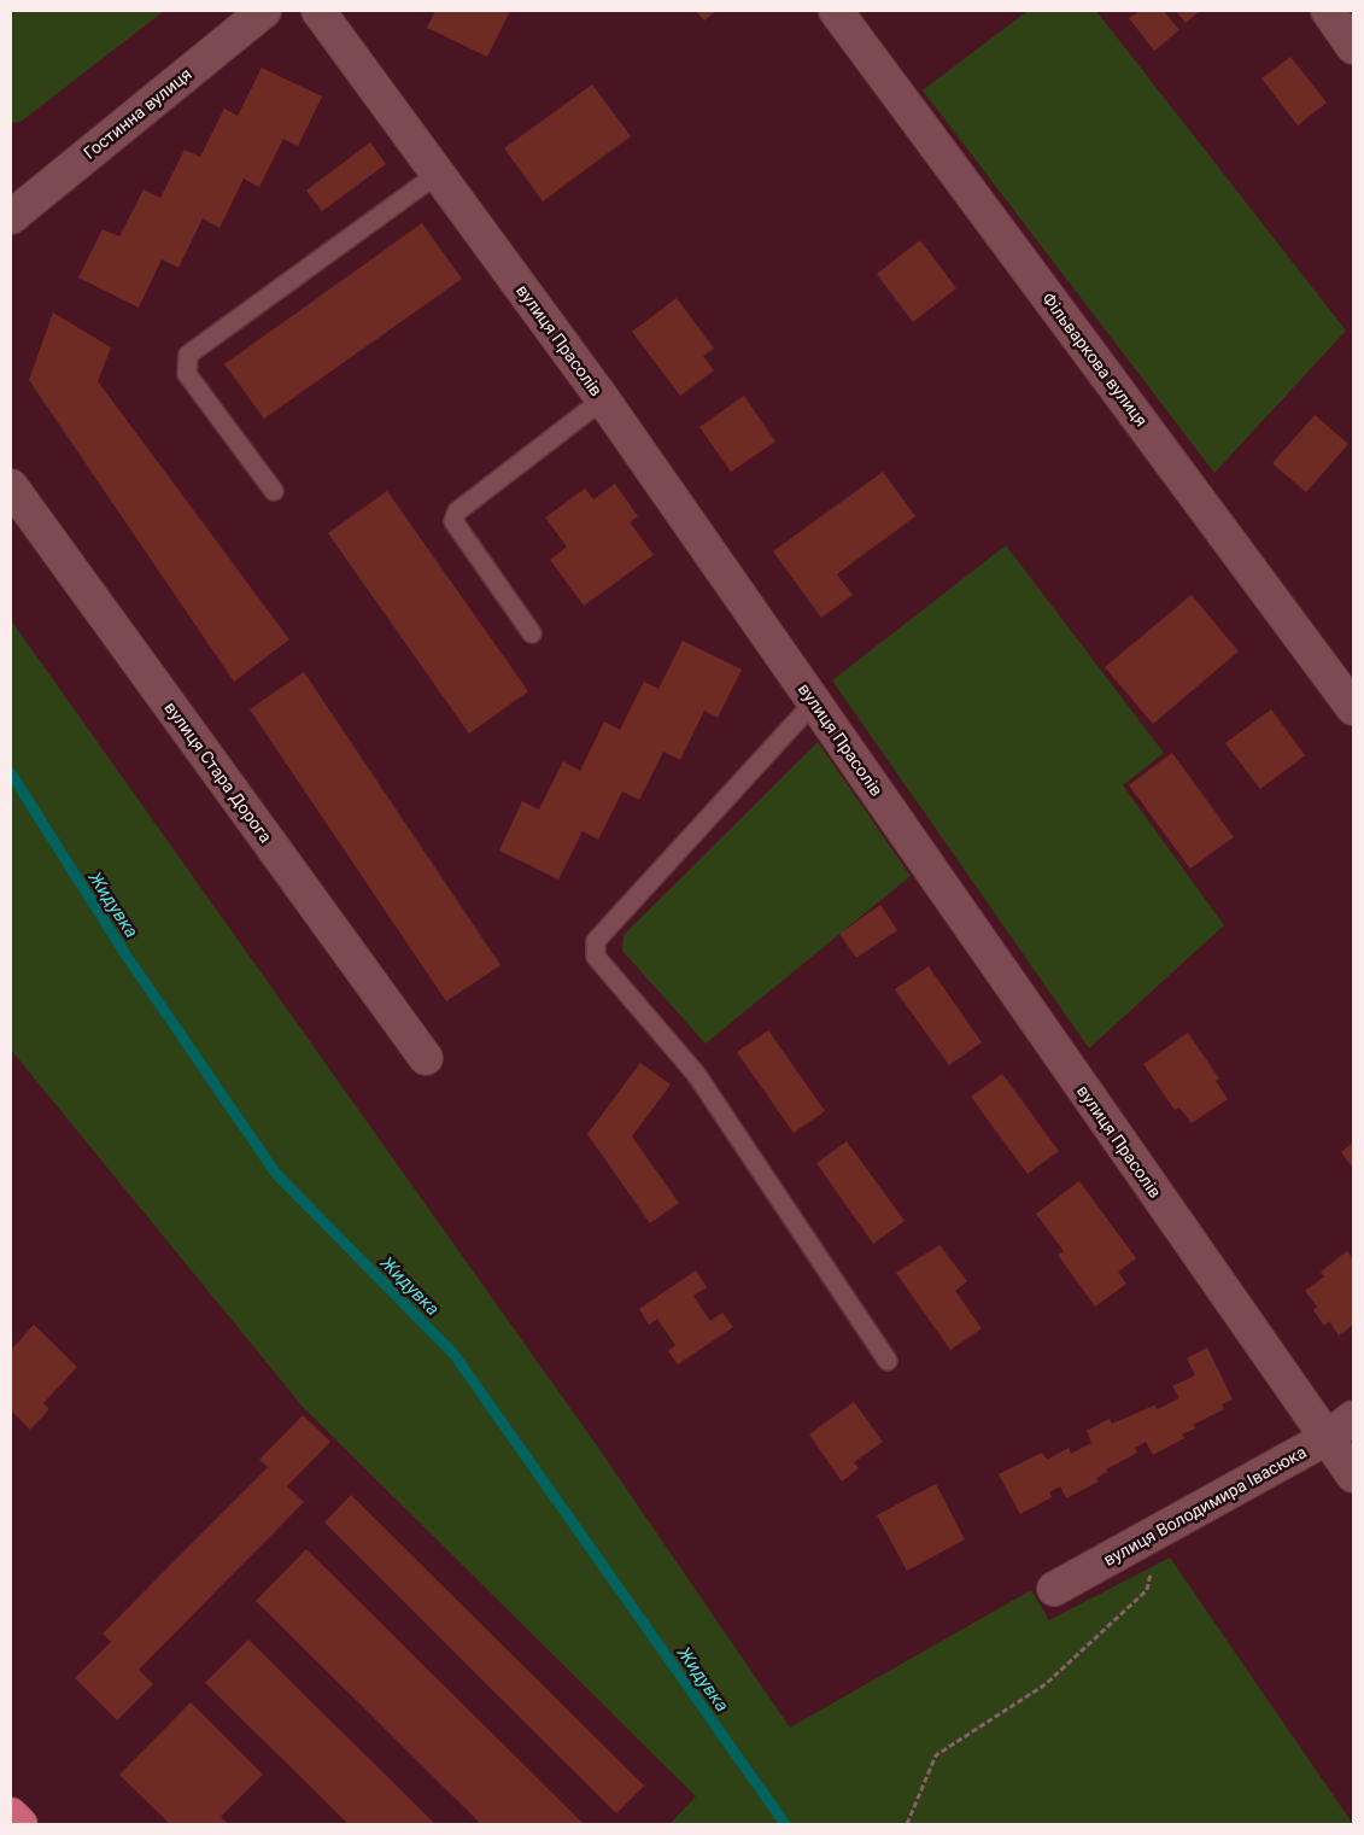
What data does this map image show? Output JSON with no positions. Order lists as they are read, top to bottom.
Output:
{
  "streets": {
    "street": [
      "Гостинна вулиця",
      "вулиця Прасолів",
      "Фільваркова вулиця",
      "вулиця Стара Дорога",
      "вулиця Володимира Івасюка"
    ]
  },
  "crossings": [
    ["вулиця Прасолів", "вулиця Володимира Івасюка"]
  ],
  "water": ["Жидувка"]
}
